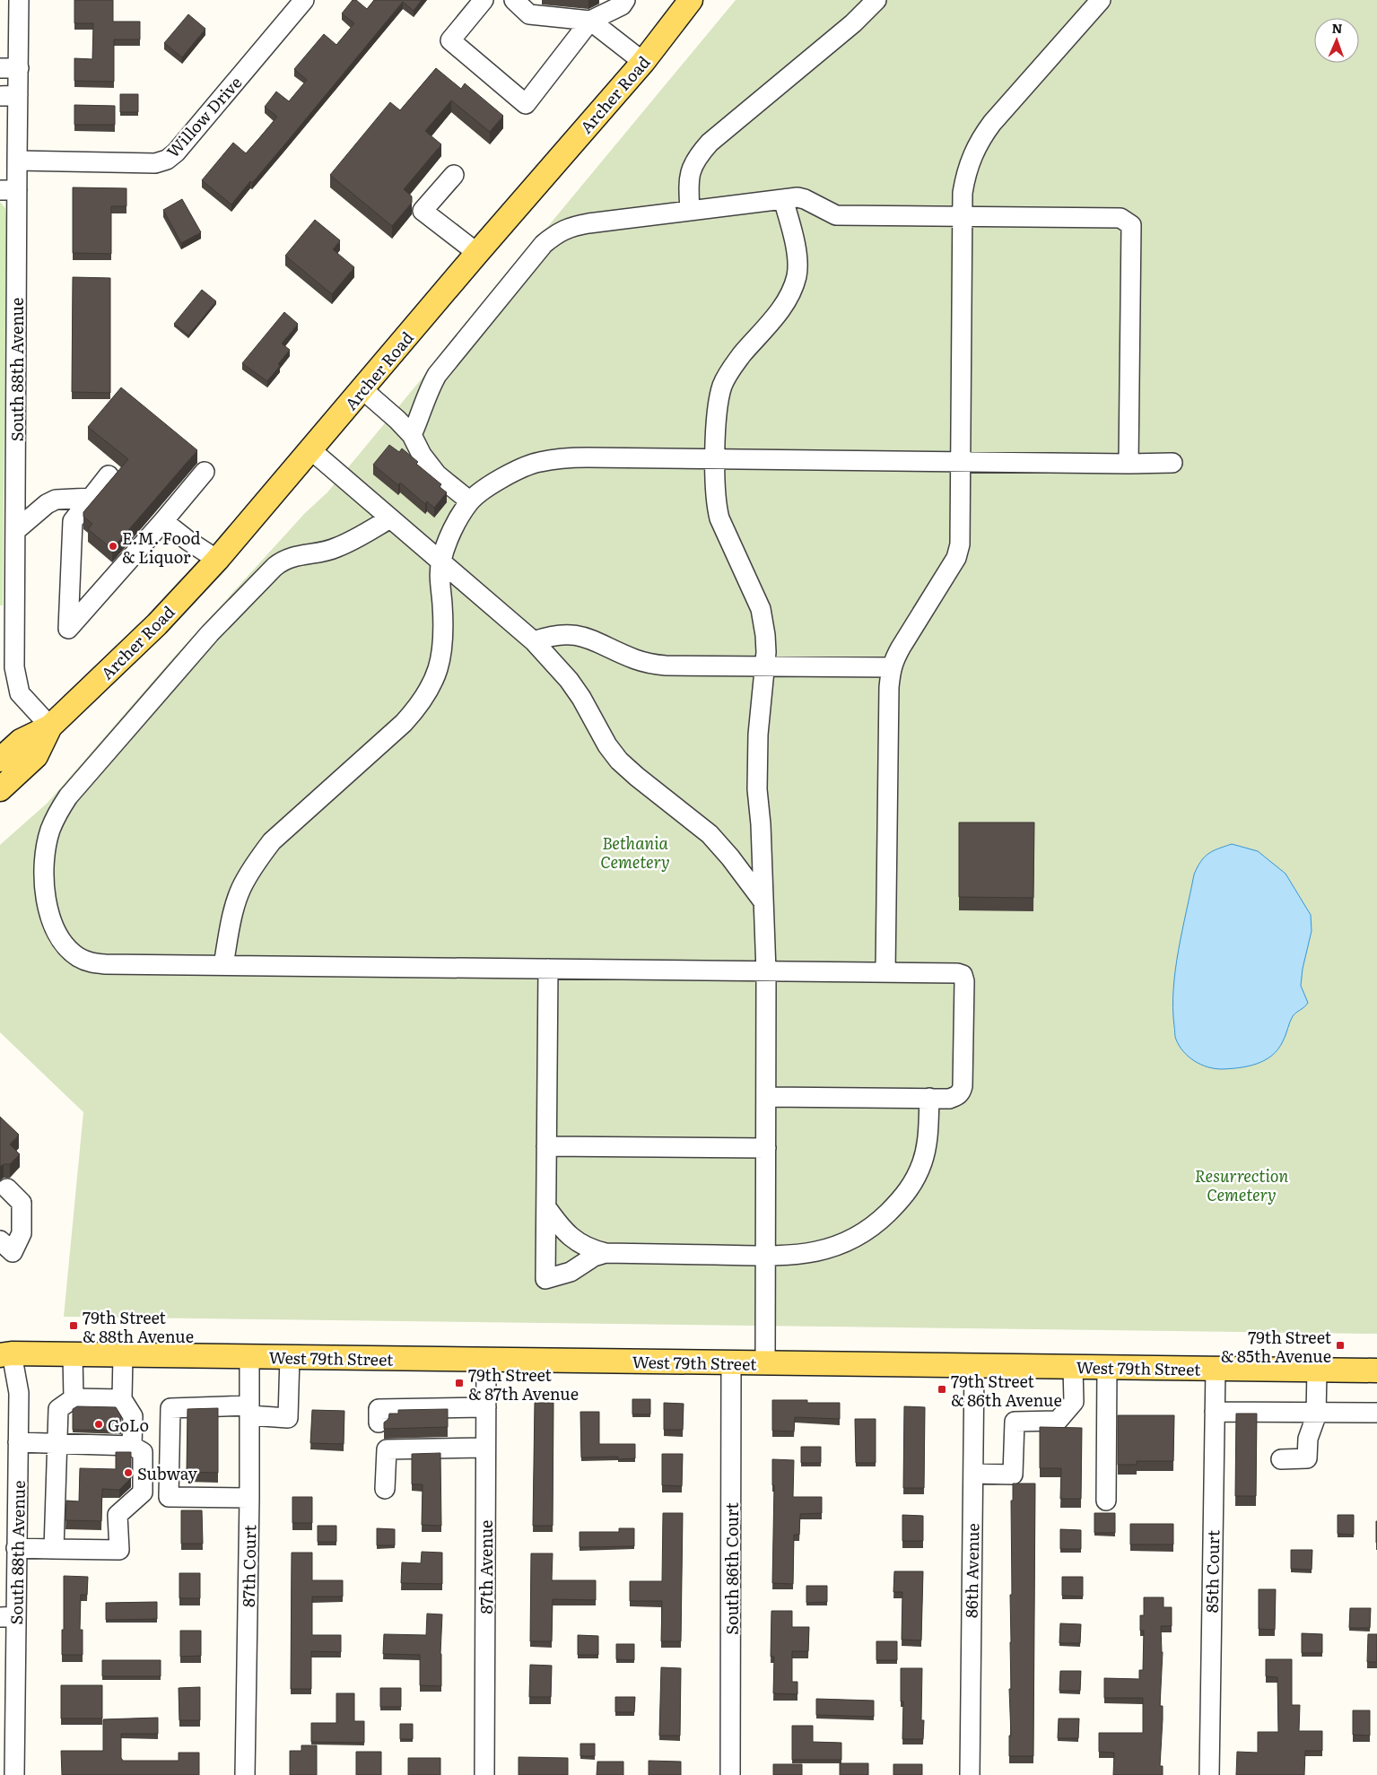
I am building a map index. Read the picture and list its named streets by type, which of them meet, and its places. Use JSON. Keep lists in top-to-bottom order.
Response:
{
  "streets": {
    "main road": ["Archer Road", "West 79th Street"],
    "street": [
      "Willow Drive",
      "South 88th Avenue",
      "87th Court",
      "87th Avenue",
      "South 86th Court",
      "86th Avenue",
      "85th Court"
    ]
  },
  "crossings": [
    ["Archer Road", "South 88th Avenue"],
    ["Willow Drive", "South 88th Avenue"],
    ["South 88th Avenue", "West 79th Street"],
    ["West 79th Street", "87th Court"],
    ["West 79th Street", "87th Avenue"],
    ["West 79th Street", "South 86th Court"],
    ["West 79th Street", "86th Avenue"],
    ["West 79th Street", "85th Court"]
  ],
  "parks": ["Bethania Cemetery", "Resurrection Cemetery"],
  "places": {
    "other": ["E.M. Food & Liquor", "GoLo", "Subway"],
    "transit": [
      "79th Street & 88th Avenue",
      "79th Street & 85th Avenue",
      "79th Street & 87th Avenue",
      "79th Street & 86th Avenue"
    ]
  },
  "north": "top"
}
